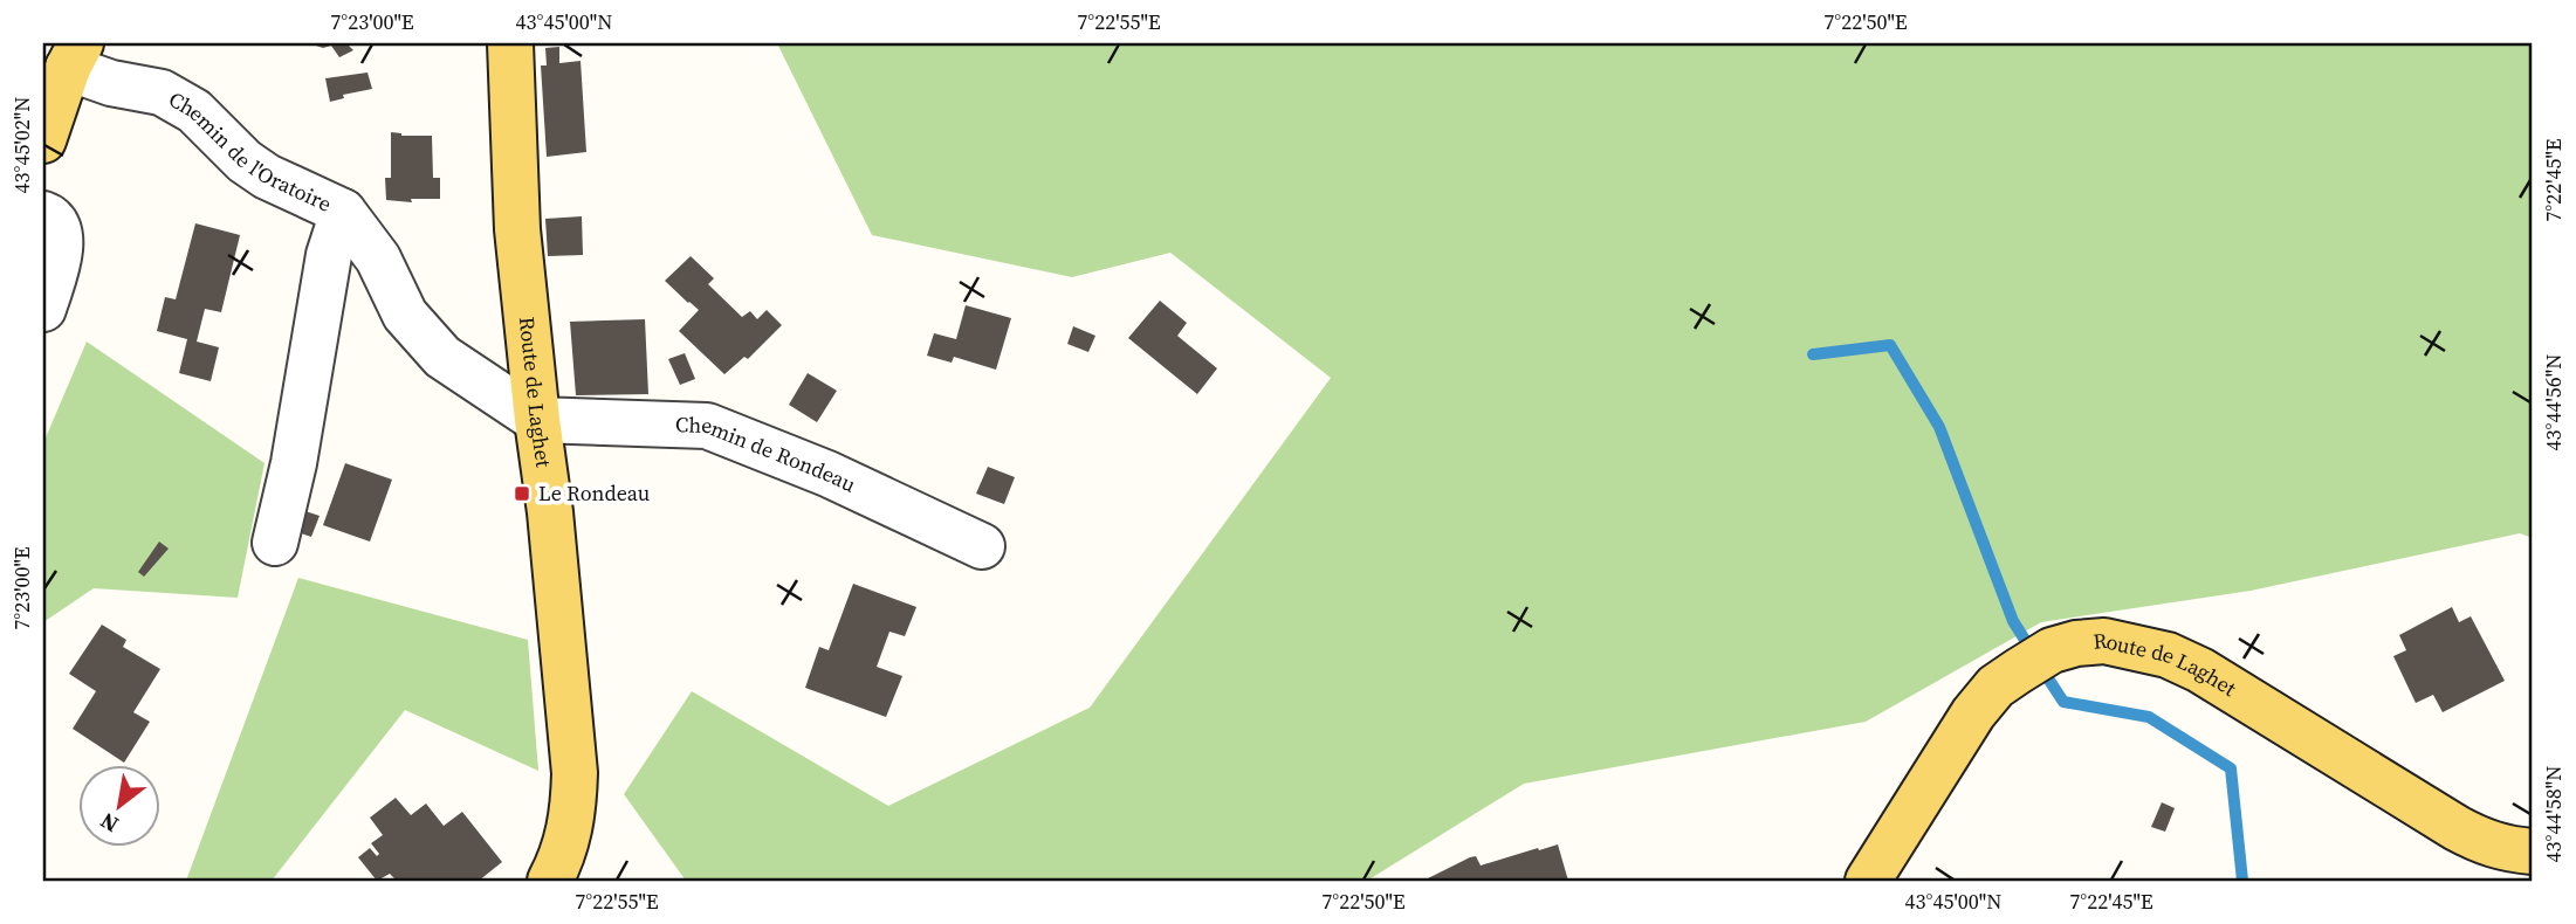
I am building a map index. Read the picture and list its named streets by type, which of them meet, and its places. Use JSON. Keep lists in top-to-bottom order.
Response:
{
  "streets": {
    "main road": ["Route de Laghet"],
    "lane": ["Chemin de l'Oratoire", "Chemin de Rondeau"]
  },
  "crossings": [
    ["Chemin de l'Oratoire", "Route de Laghet"],
    ["Chemin de l'Oratoire", "Chemin de Rondeau"],
    ["Route de Laghet", "Chemin de Rondeau"]
  ],
  "places": {
    "transit": ["Le Rondeau"]
  },
  "north": "bottom left",
  "coordinates": [
    "7°23'00\"E",
    "43°45'00\"N",
    "7°22'55\"E",
    "7°22'50\"E",
    "43°45'02\"N",
    "7°22'45\"E",
    "43°44'56\"N",
    "43°44'58\"N"
  ]
}
